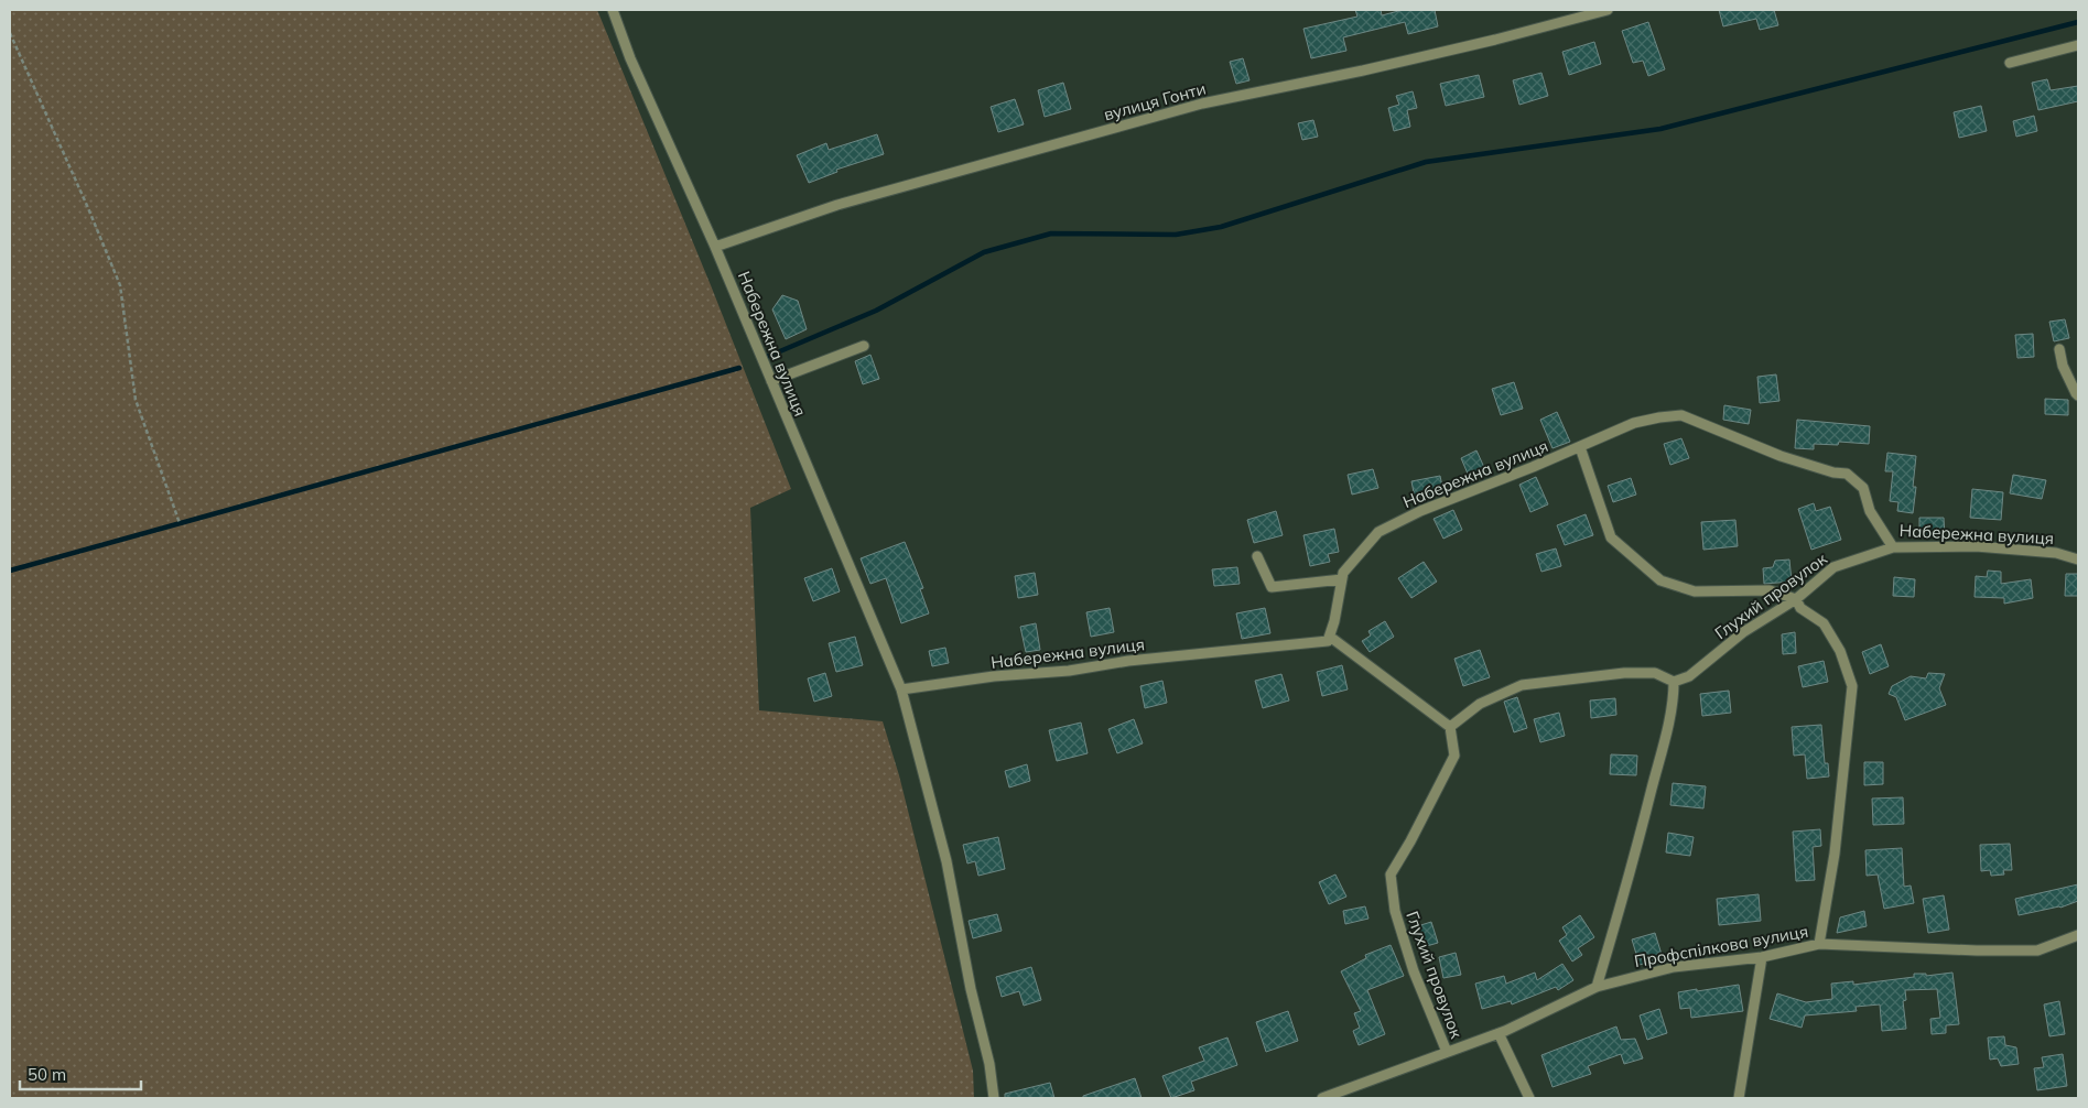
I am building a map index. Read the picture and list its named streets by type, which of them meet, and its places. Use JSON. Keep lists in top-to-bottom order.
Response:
{
  "streets": {
    "street": [
      "вулиця Гонти",
      "Набережна вулиця",
      "Глухий провулок",
      "Профспілкова вулиця"
    ]
  },
  "crossings": [
    ["вулиця Гонти", "Набережна вулиця"],
    ["Набережна вулиця", "Глухий провулок"],
    ["Глухий провулок", "Профспілкова вулиця"]
  ],
  "scale_bar": "50 m"
}
